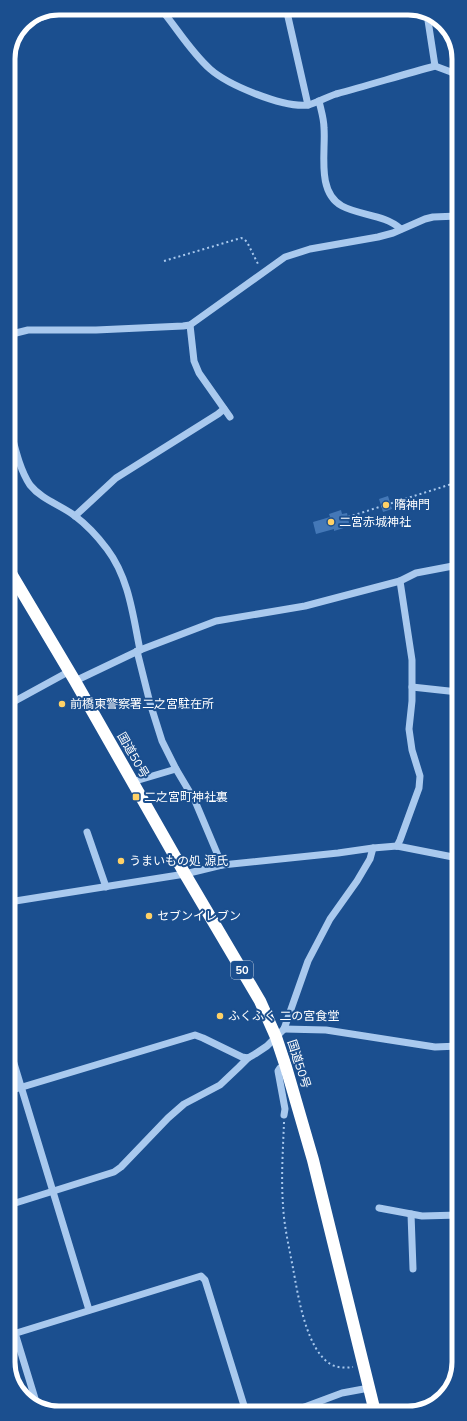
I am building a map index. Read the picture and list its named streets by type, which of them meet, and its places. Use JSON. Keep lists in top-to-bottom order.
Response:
{
  "streets": {
    "highway": ["国道50号", "50"]
  },
  "places": {
    "other": [
      "隋神門",
      "二宮赤城神社",
      "前橋東警察署二之宮駐在所",
      "うまいもの処 源氏",
      "セブンイレブン",
      "ふくふく 二の宮食堂"
    ],
    "transit": ["二之宮町神社裏"]
  }
}
